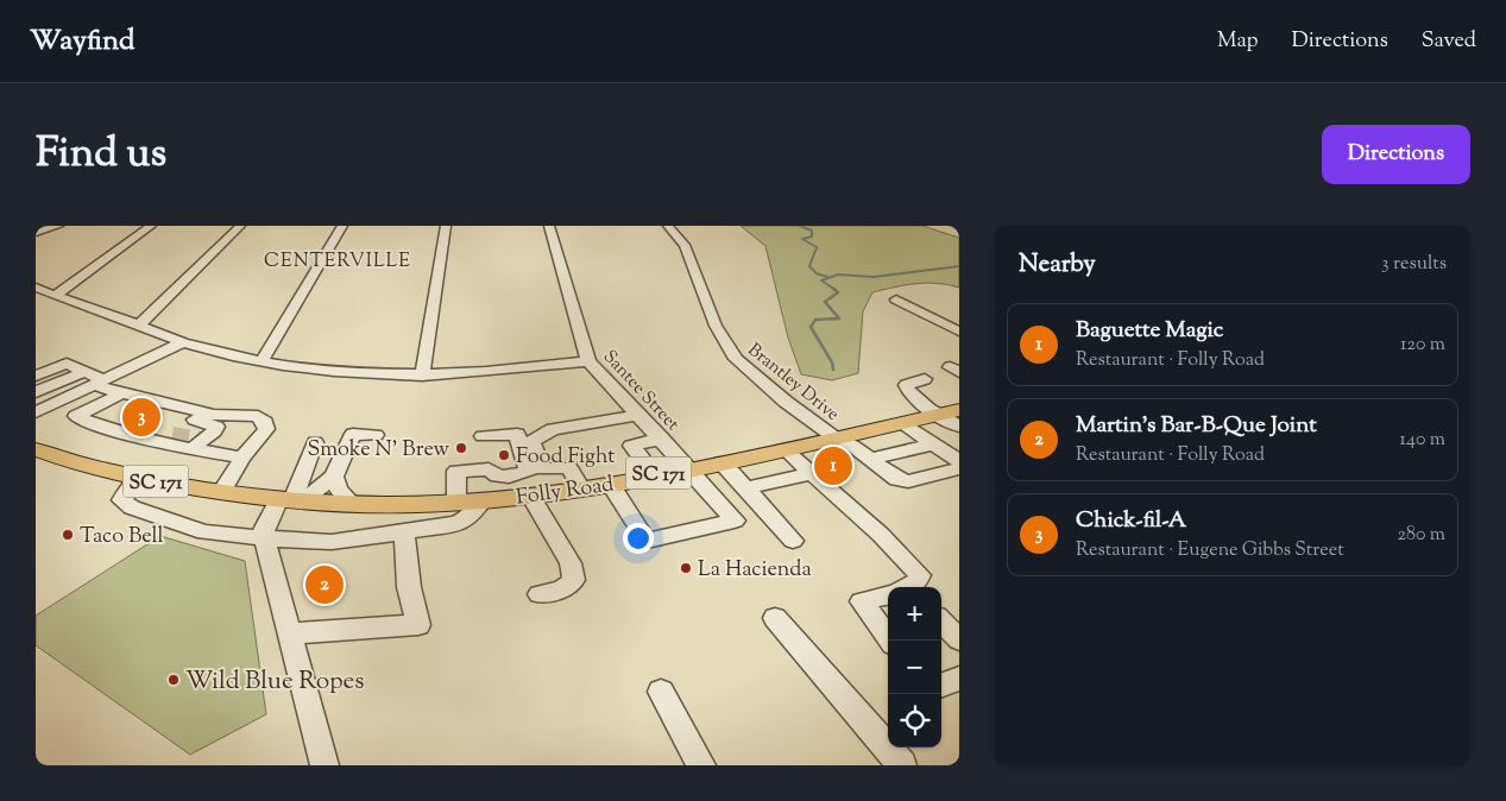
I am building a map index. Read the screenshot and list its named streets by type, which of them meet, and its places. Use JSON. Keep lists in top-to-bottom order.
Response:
{
  "streets": {
    "main road": ["SC 171", "Folly Road"],
    "street": ["Brantley Drive", "Santee Street"]
  },
  "crossings": [
    ["Brantley Drive", "Folly Road"],
    ["Santee Street", "Folly Road"]
  ],
  "districts": ["CENTERVILLE"],
  "places": [
    "Smoke N' Brew",
    "Food Fight",
    "Taco Bell",
    "La Hacienda",
    "Wild Blue Ropes"
  ],
  "page": {
    "header": "Wayfind",
    "nav": ["Map", "Directions", "Saved"],
    "title": "Find us",
    "buttons": "Directions",
    "heading": ["Nearby", "3 results"],
    "list": [
      {
        "mark": "1",
        "name": "Baguette Magic",
        "note": "Restaurant · Folly Road",
        "value": "120 m"
      },
      {
        "mark": "2",
        "name": "Martin's Bar-B-Que Joint",
        "note": "Restaurant · Folly Road",
        "value": "140 m"
      },
      {
        "mark": "3",
        "name": "Chick-fil-A",
        "note": "Restaurant · Eugene Gibbs Street",
        "value": "280 m"
      }
    ],
    "pins": ["3", "1", "2"],
    "map_buttons": ["+", "−"]
  }
}
